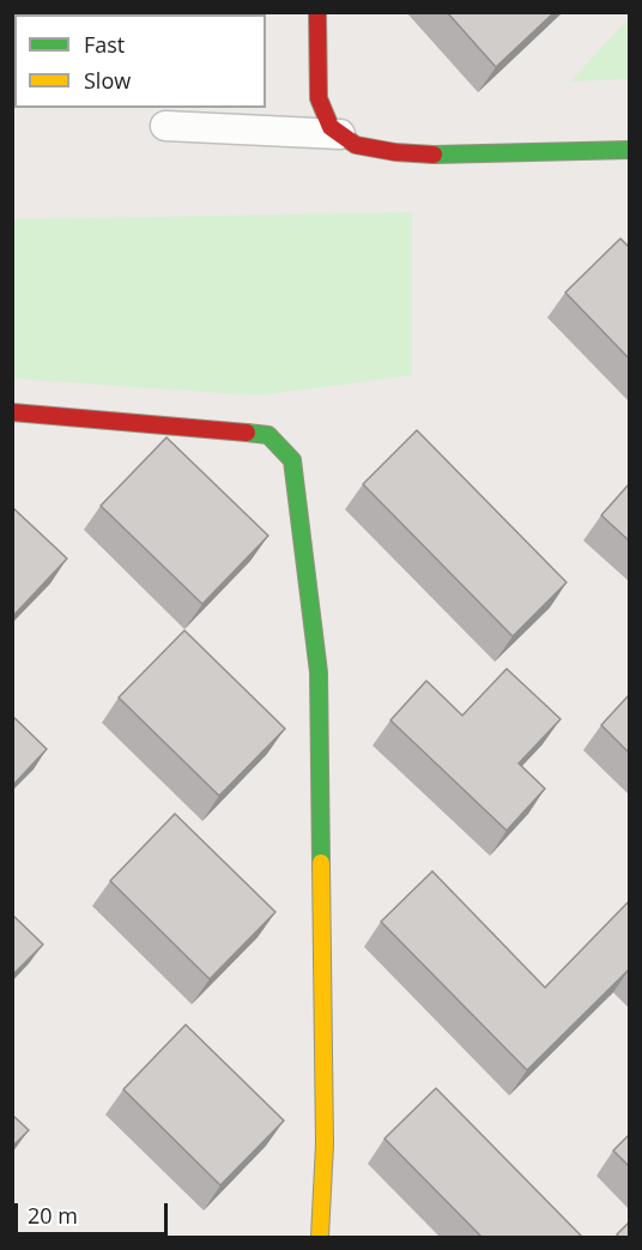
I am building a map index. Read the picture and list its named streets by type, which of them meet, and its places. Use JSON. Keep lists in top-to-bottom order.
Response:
{
  "legend": ["Fast", "Slow"],
  "scale_bar": "20 m"
}
